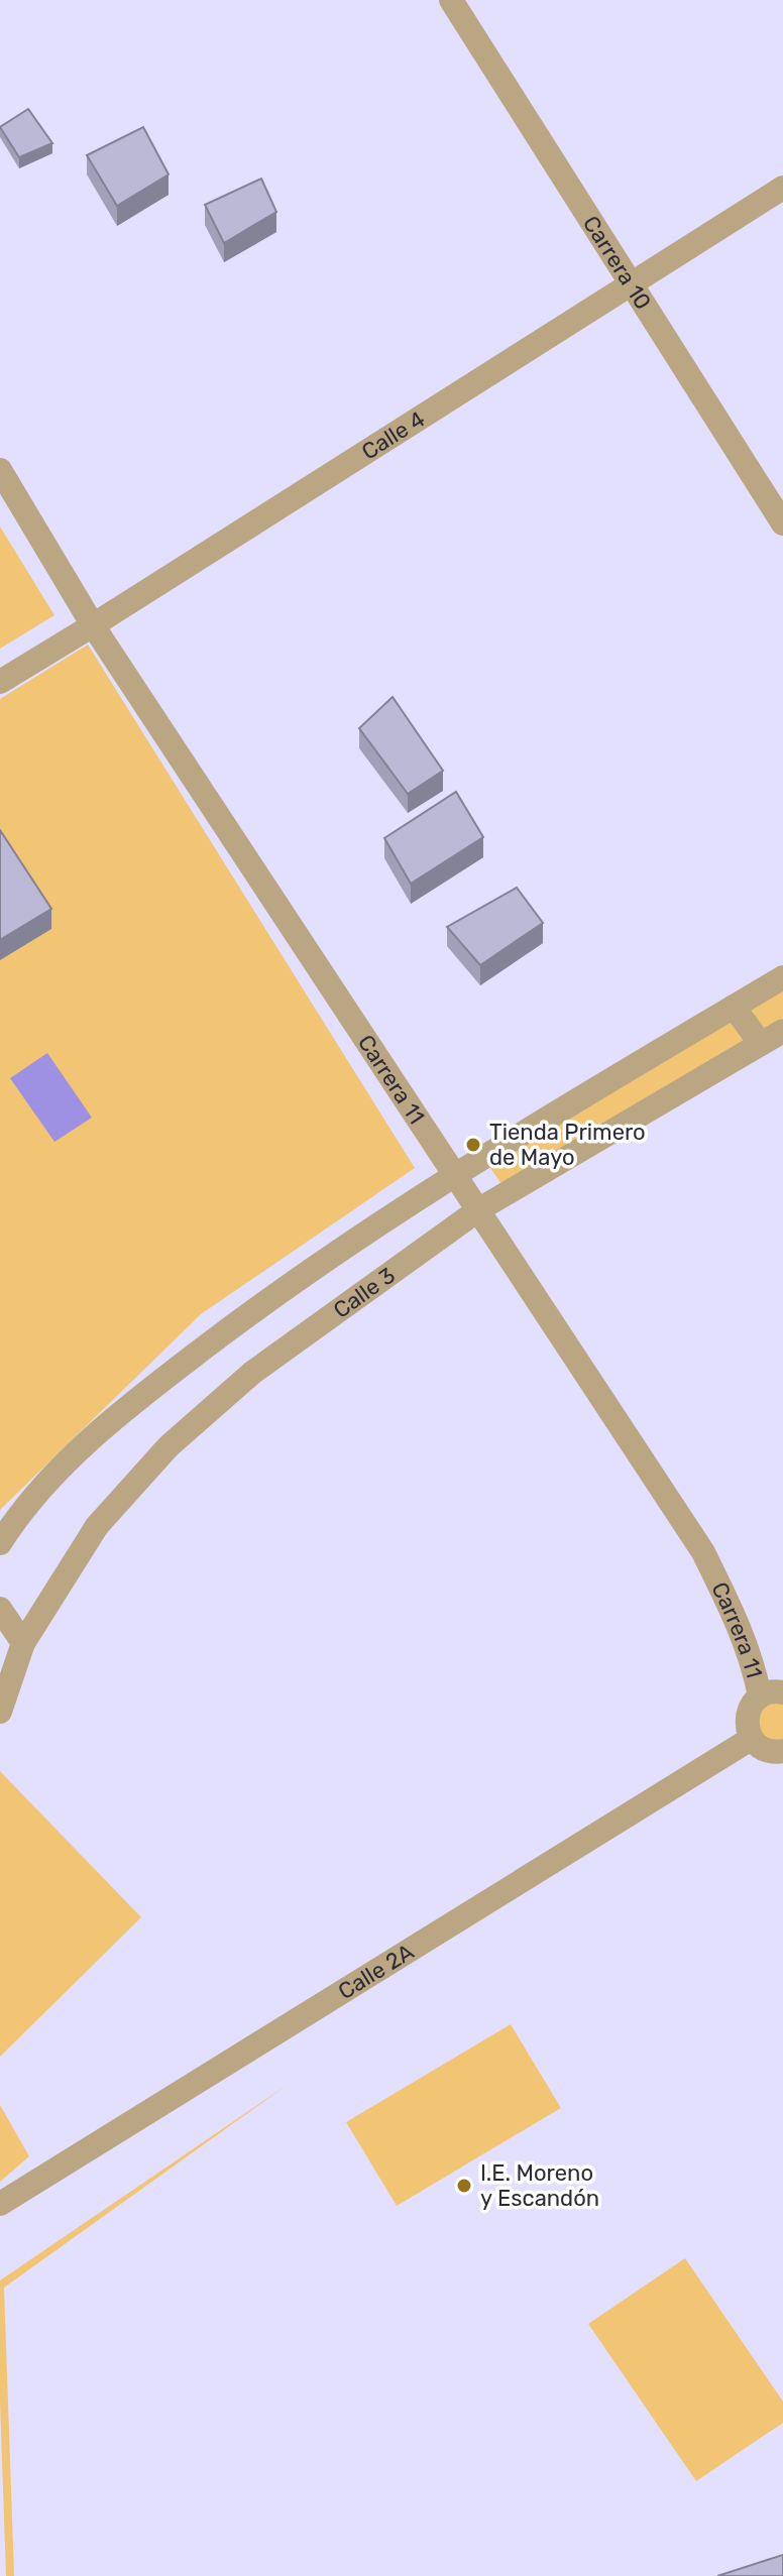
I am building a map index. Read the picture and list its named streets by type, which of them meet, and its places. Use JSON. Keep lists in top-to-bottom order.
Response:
{
  "streets": {
    "street": [
      "Carrera 10",
      "Calle 4",
      "Carrera 11",
      "Calle 3",
      "Calle 2A"
    ]
  },
  "crossings": [
    ["Carrera 10", "Calle 4"],
    ["Calle 4", "Carrera 11"],
    ["Carrera 11", "Calle 3"]
  ],
  "places": ["Tienda Primero de Mayo", "I.E. Moreno y Escandón"]
}
